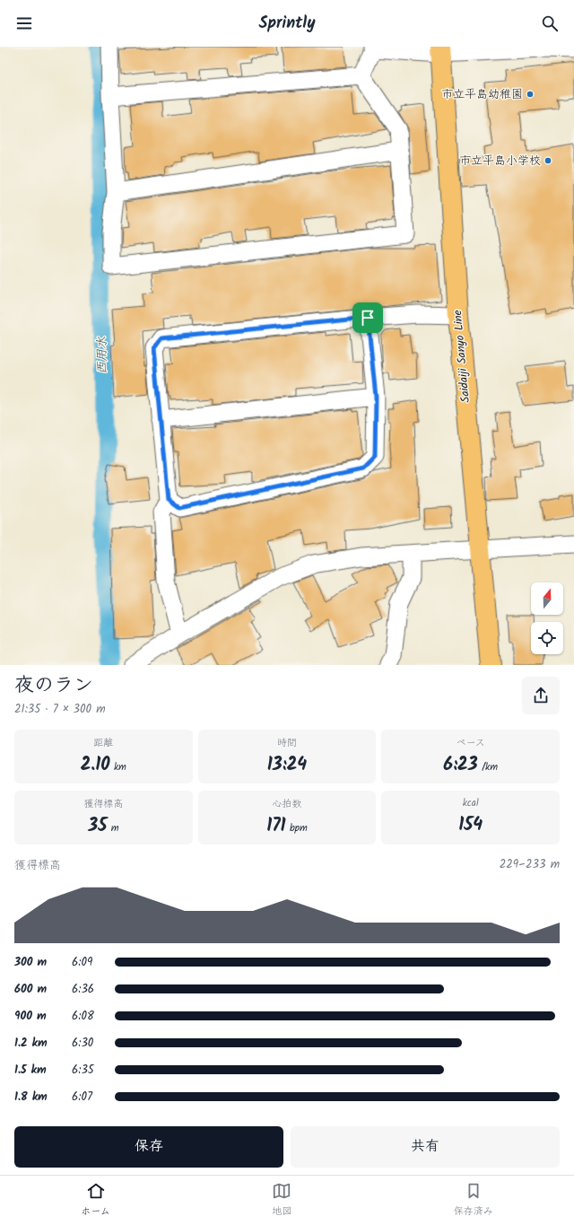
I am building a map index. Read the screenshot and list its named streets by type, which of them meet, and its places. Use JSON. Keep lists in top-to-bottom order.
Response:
{
  "streets": {
    "main road": ["Saidaiji Sanyo Line"]
  },
  "water": ["西用水"],
  "places": ["市立平島幼稚園", "市立平島小学校"],
  "north": "top",
  "page": {
    "header": "Sprintly",
    "heading": ["夜のラン", "21:35 · 7 × 300 m"],
    "stats": [
      ["距離", "2.10 km"],
      ["時間", "13:24"],
      ["ペース", "6:23 /km"],
      ["獲得標高", "35 m"],
      ["心拍数", "171 bpm"],
      ["kcal", "154"]
    ],
    "chart": ["獲得標高", "229–233 m"],
    "list": [
      {
        "name": "300 m",
        "note": "6:09"
      },
      {
        "name": "600 m",
        "note": "6:36"
      },
      {
        "name": "900 m",
        "note": "6:08"
      },
      {
        "name": "1.2 km",
        "note": "6:30"
      },
      {
        "name": "1.5 km",
        "note": "6:35"
      },
      {
        "name": "1.8 km",
        "note": "6:07"
      }
    ],
    "buttons": ["保存", "共有"],
    "tabs": ["ホーム", "地図", "保存済み"]
  }
}
